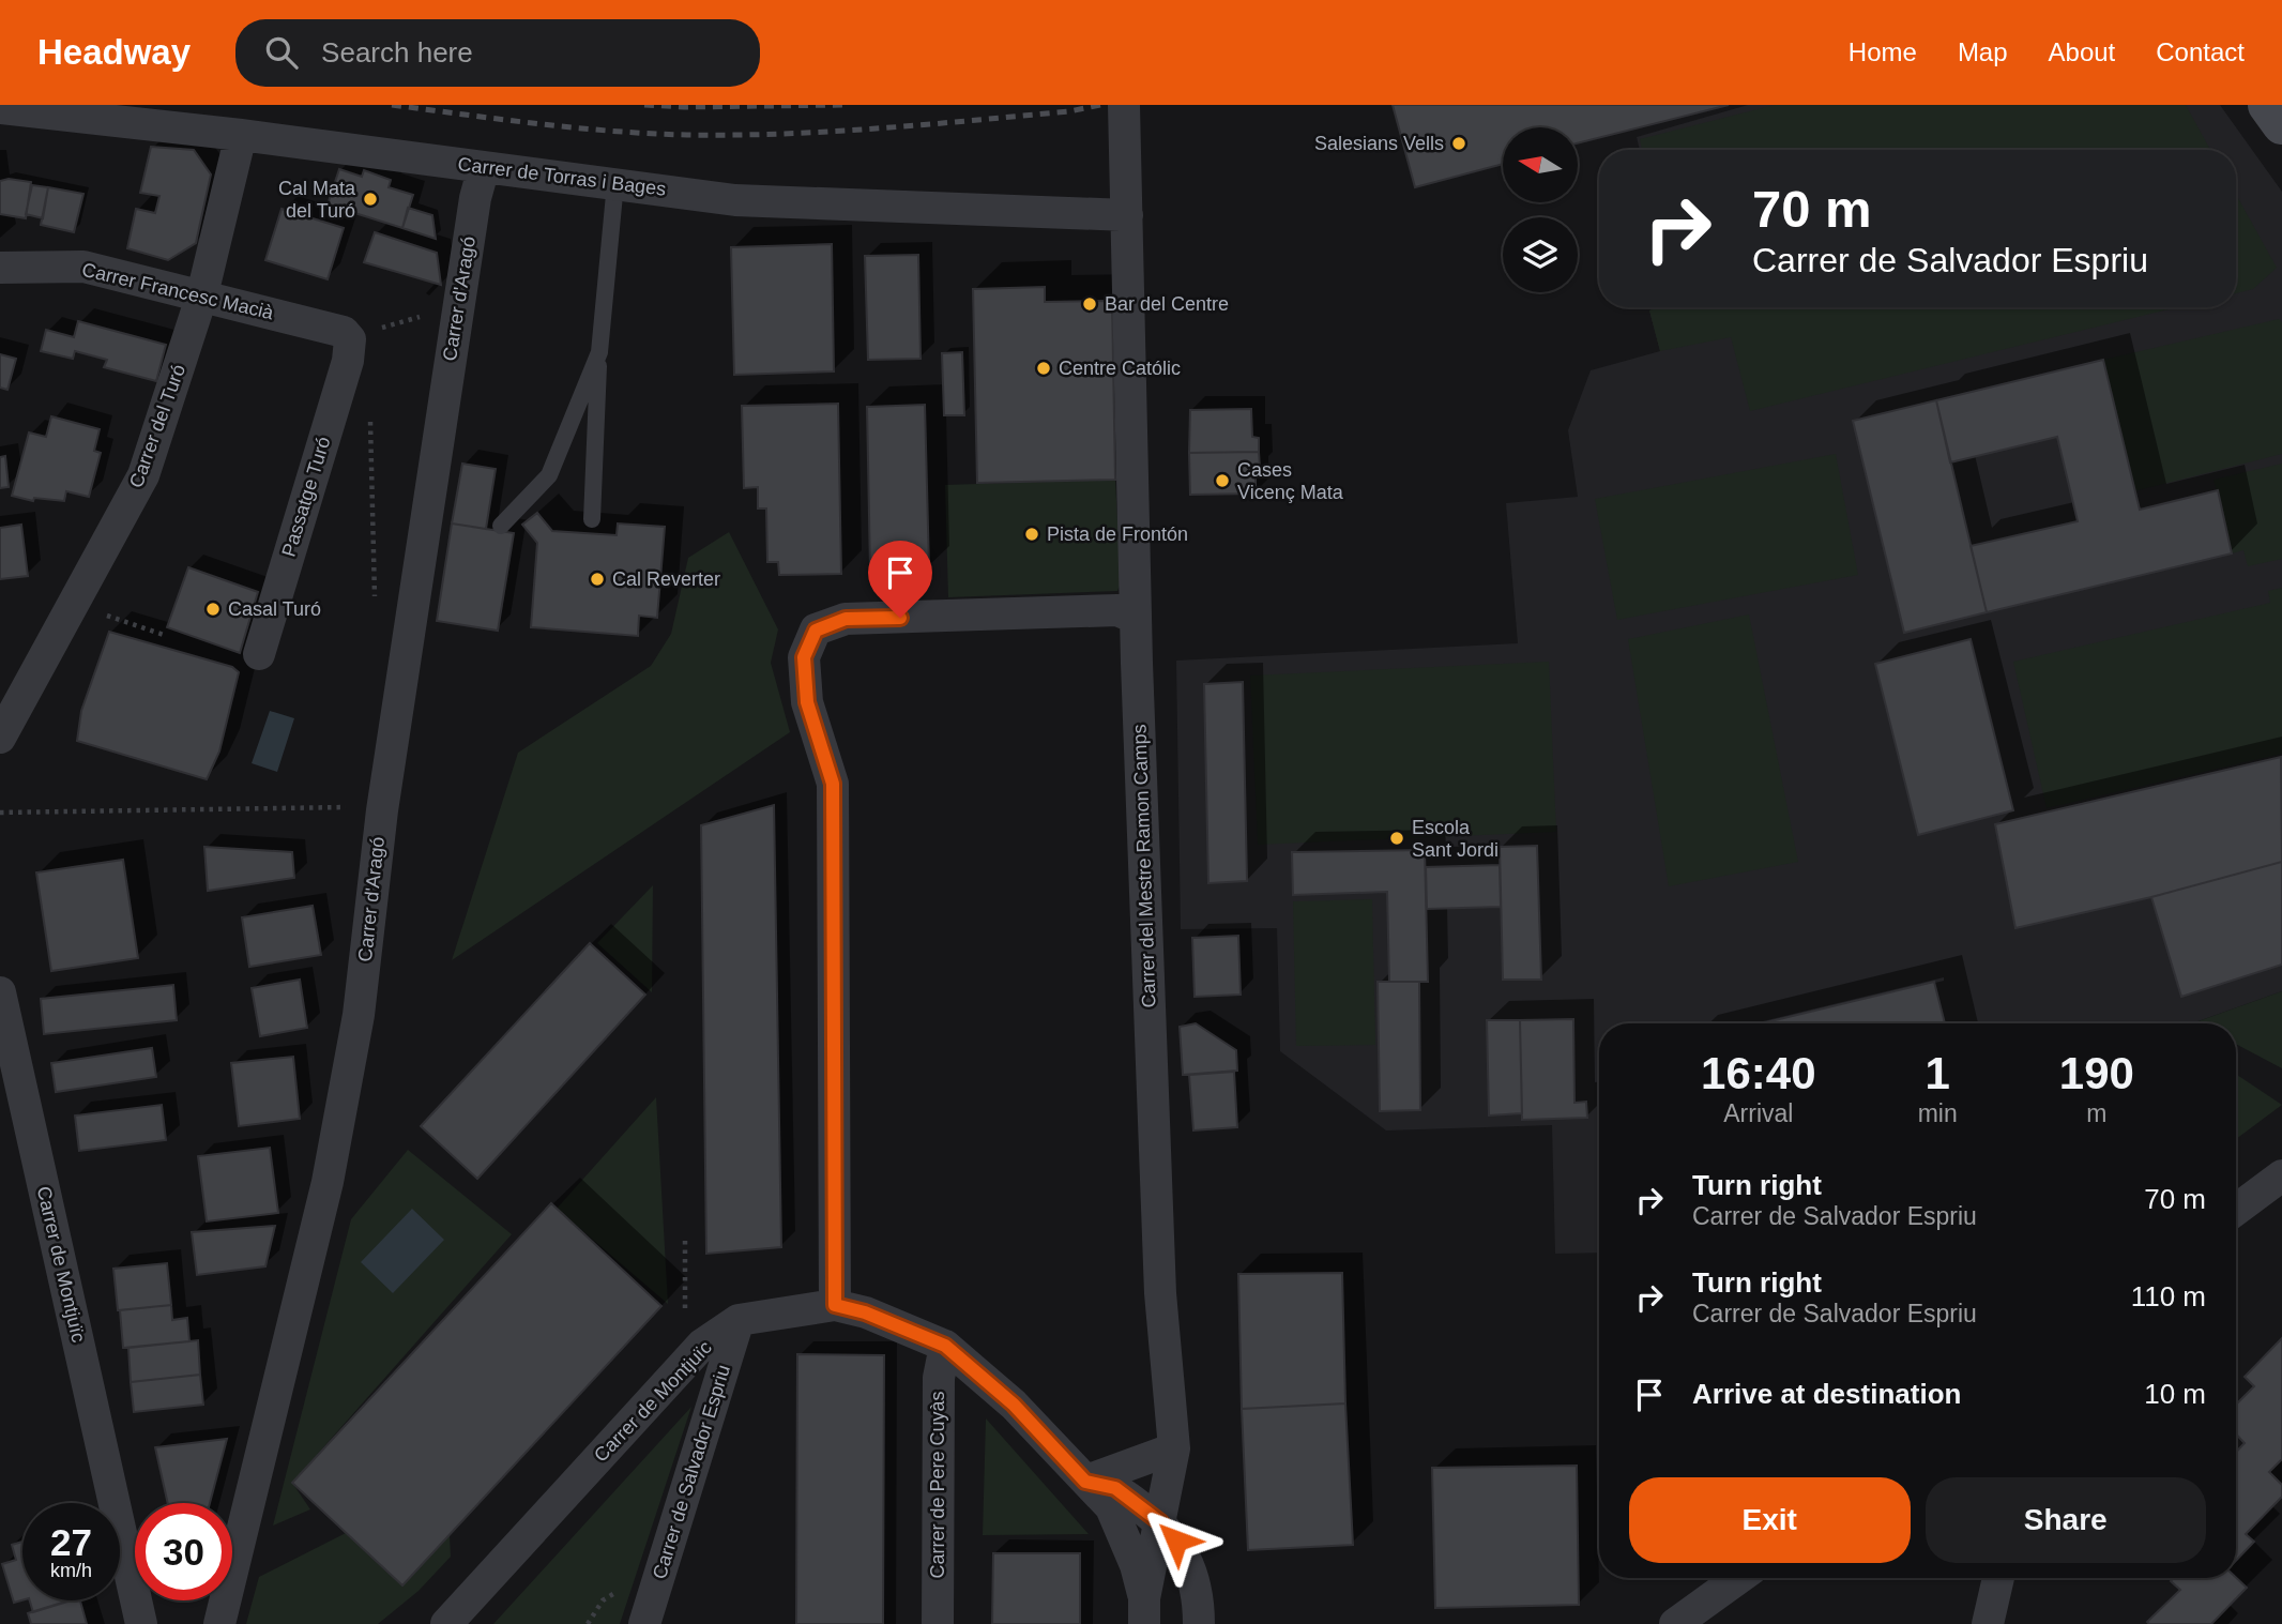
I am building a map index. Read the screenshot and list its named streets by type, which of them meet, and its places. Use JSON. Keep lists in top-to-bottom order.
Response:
{
  "streets": {
    "street": [
      "Carrer de Torras i Bages",
      "Carrer Francesc Macià",
      "Carrer d'Aragó",
      "Carrer del Turó",
      "Passatge Turó",
      "Carrer del Mestre Ramon Camps",
      "Carrer de Montjuïc",
      "Carrer de Salvador Espriu",
      "Carrer de Pere Cuyàs"
    ]
  },
  "crossings": [
    ["Carrer de Torras i Bages", "Carrer d'Aragó"],
    ["Carrer de Torras i Bages", "Carrer del Turó"],
    ["Carrer de Torras i Bages", "Carrer del Mestre Ramon Camps"],
    ["Carrer Francesc Macià", "Carrer del Turó"],
    ["Carrer Francesc Macià", "Passatge Turó"],
    ["Carrer del Mestre Ramon Camps", "Carrer de Montjuïc"],
    ["Carrer de Montjuïc", "Carrer de Salvador Espriu"],
    ["Carrer de Montjuïc", "Carrer de Pere Cuyàs"]
  ],
  "places": [
    "Salesians Vells",
    "Cal Mata del Turó",
    "Bar del Centre",
    "Centre Católic",
    "Cases Vicenç Mata",
    "Pista de Frontón",
    "Cal Reverter",
    "Casal Turó",
    "Escola Sant Jordi"
  ],
  "north": "left",
  "page": {
    "header": "Headway",
    "search": "Search here",
    "nav": [
      "Home",
      "Map",
      "About",
      "Contact"
    ],
    "turn": ["70 m", "Carrer de Salvador Espriu"],
    "eta": [
      "16:40",
      "Arrival",
      "1",
      "min",
      "190",
      "m"
    ],
    "list": [
      {
        "name": "Turn right",
        "note": "Carrer de Salvador Espriu",
        "value": "70 m"
      },
      {
        "name": "Turn right",
        "note": "Carrer de Salvador Espriu",
        "value": "110 m"
      },
      {
        "name": "Arrive at destination",
        "value": "10 m"
      }
    ],
    "buttons": ["Exit", "Share"],
    "speed": "27 km/h",
    "limit": "30"
  }
}
